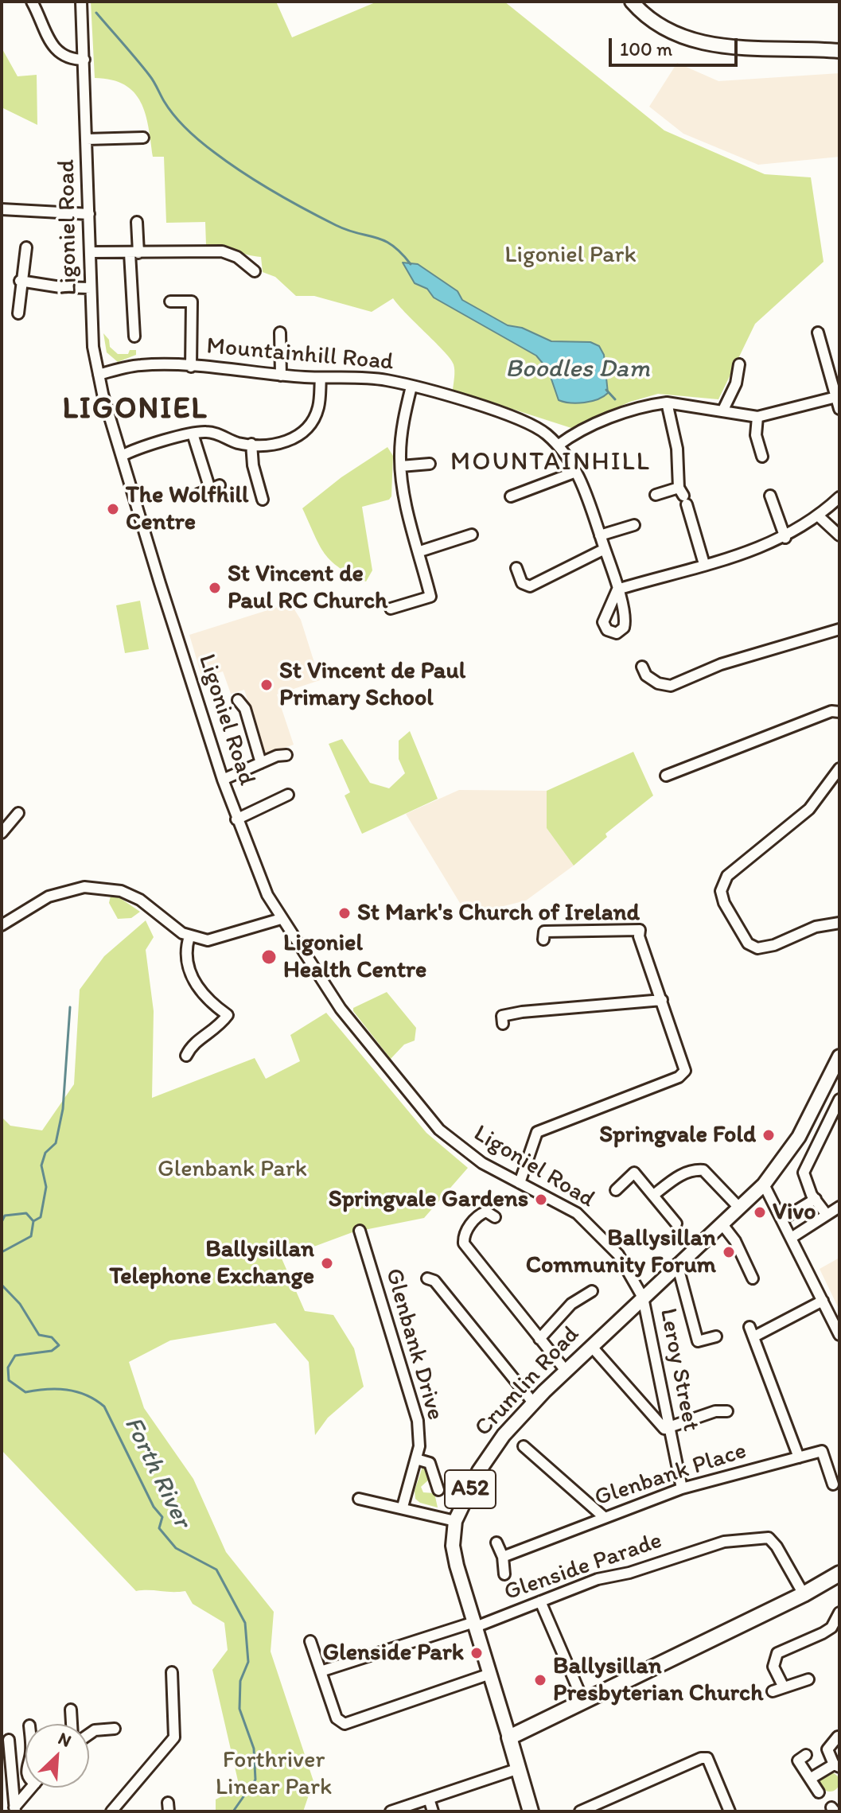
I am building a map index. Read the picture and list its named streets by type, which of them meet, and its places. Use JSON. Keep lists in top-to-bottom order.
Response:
{
  "streets": {
    "highway": ["Crumlin Road"],
    "main road": ["A52"],
    "street": [
      "Ligoniel Road",
      "Mountainhill Road",
      "Glenbank Drive",
      "Leroy Street",
      "Glenbank Place",
      "Glenside Parade"
    ]
  },
  "crossings": [
    ["Ligoniel Road", "Mountainhill Road"],
    ["Ligoniel Road", "Leroy Street"],
    ["Ligoniel Road", "Crumlin Road"],
    ["Leroy Street", "Crumlin Road"],
    ["Leroy Street", "Glenbank Place"],
    ["Crumlin Road", "Glenside Parade"]
  ],
  "districts": ["LIGONIEL", "MOUNTAINHILL"],
  "water": ["Boodles Dam", "Forth River"],
  "parks": ["Ligoniel Park", "Glenbank Park", "Forthriver Linear Park"],
  "places": [
    "The Wolfhill Centre",
    "St Vincent de Paul RC Church",
    "St Vincent de Paul Primary School",
    "St Mark's Church of Ireland",
    "Ligoniel Health Centre",
    "Springvale Fold",
    "Springvale Gardens",
    "Vivo",
    "Ballysillan Community Forum",
    "Ballysillan Telephone Exchange",
    "Glenside Park",
    "Ballysillan Presbyterian Church"
  ],
  "scale_bar": "100 m",
  "north": "top right"
}
